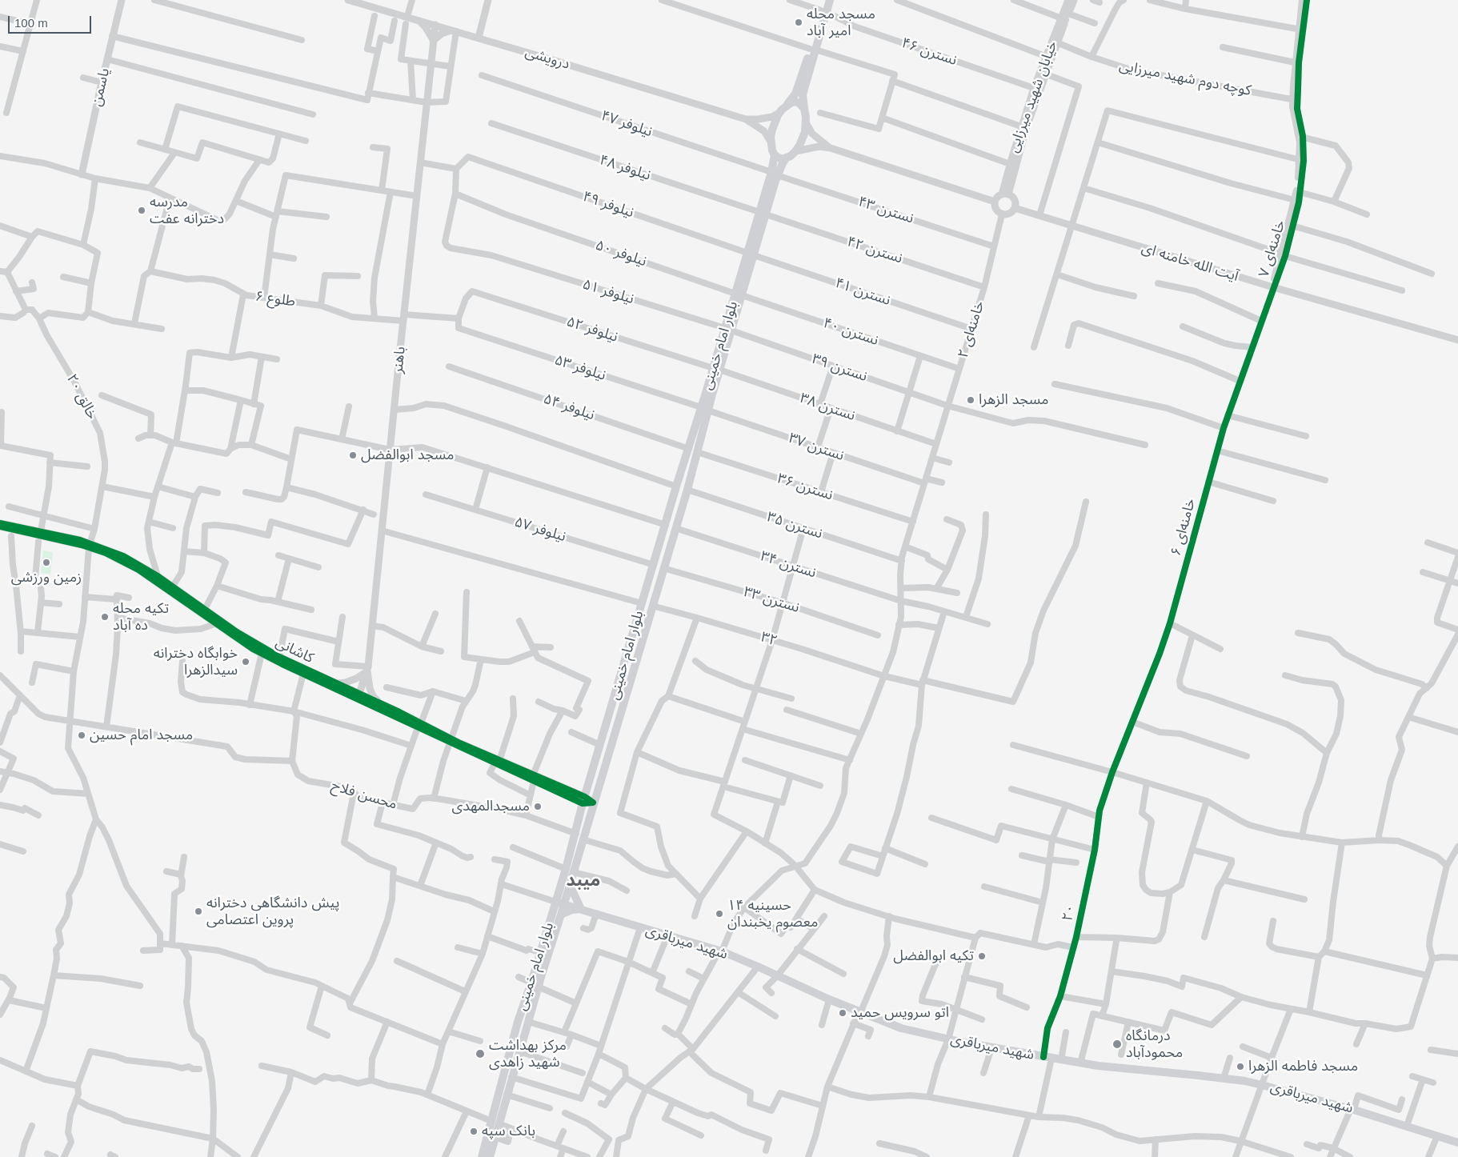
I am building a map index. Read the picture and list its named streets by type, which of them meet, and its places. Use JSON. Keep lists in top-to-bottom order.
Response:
{
  "streets": {
    "main road": ["بلوار امام خمینی", "شهید میرباقری"],
    "street": [
      "نسترن ۴۶",
      "درویشی",
      "کوچه دوم شهید میرزایی",
      "یاسمن",
      "خیابان شهید میرزایی",
      "نیلوفر ۴۷",
      "نیلوفر ۴۸",
      "نیلوفر ۴۹",
      "نسترن ۴۳",
      "خامنه‌ای ۷",
      "نسترن ۴۲",
      "نیلوفر ۵۰",
      "آیت الله خامنه ای",
      "نیلوفر ۵۱",
      "نسترن ۴۱",
      "طلوع ۶",
      "نیلوفر ۵۲",
      "خامنه‌ای ۲",
      "نسترن ۴۰",
      "باهنر",
      "نیلوفر ۵۳",
      "نسترن ۳۹",
      "خالق ۲۰",
      "نیلوفر ۵۴",
      "نسترن ۳۸",
      "نسترن ۳۷",
      "نسترن ۳۶",
      "نسترن ۳۵",
      "خامنه‌ای ۶",
      "نیلوفر ۵۷",
      "نسترن ۳۴",
      "نسترن ۳۳",
      "۳۲",
      "کاشانی",
      "محسن فلاح",
      "۲۰"
    ]
  },
  "crossings": [
    ["نسترن ۴۶", "خیابان شهید میرزایی"],
    ["درویشی", "باهنر"],
    ["کوچه دوم شهید میرزایی", "خیابان شهید میرزایی"],
    ["کوچه دوم شهید میرزایی", "خامنه‌ای ۷"],
    ["خیابان شهید میرزایی", "آیت الله خامنه ای"],
    ["خیابان شهید میرزایی", "خامنه‌ای ۲"],
    ["نیلوفر ۴۷", "نسترن ۴۳"],
    ["نیلوفر ۴۷", "بلوار امام خمینی"],
    ["نیلوفر ۴۸", "نسترن ۴۲"],
    ["نیلوفر ۴۸", "بلوار امام خمینی"],
    ["نیلوفر ۴۹", "نسترن ۴۱"],
    ["نیلوفر ۴۹", "بلوار امام خمینی"],
    ["نسترن ۴۳", "خامنه‌ای ۲"],
    ["نسترن ۴۳", "بلوار امام خمینی"],
    ["خامنه‌ای ۷", "آیت الله خامنه ای"],
    ["خامنه‌ای ۷", "خامنه‌ای ۶"],
    ["نسترن ۴۲", "خامنه‌ای ۲"],
    ["نسترن ۴۲", "بلوار امام خمینی"],
    ["نیلوفر ۵۰", "نیلوفر ۵۱"],
    ["نیلوفر ۵۰", "نسترن ۴۰"],
    ["نیلوفر ۵۰", "بلوار امام خمینی"],
    ["آیت الله خامنه ای", "خامنه‌ای ۲"],
    ["آیت الله خامنه ای", "خامنه‌ای ۶"],
    ["نیلوفر ۵۱", "بلوار امام خمینی"],
    ["نیلوفر ۵۱", "نسترن ۳۹"],
    ["نسترن ۴۱", "خامنه‌ای ۲"],
    ["نسترن ۴۱", "بلوار امام خمینی"],
    ["طلوع ۶", "نیلوفر ۵۲"],
    ["طلوع ۶", "باهنر"],
    ["طلوع ۶", "نیلوفر ۵۳"],
    ["نیلوفر ۵۲", "بلوار امام خمینی"],
    ["نیلوفر ۵۲", "نیلوفر ۵۳"],
    ["نیلوفر ۵۲", "نسترن ۳۸"],
    ["خامنه‌ای ۲", "نسترن ۴۰"],
    ["خامنه‌ای ۲", "نسترن ۳۹"],
    ["خامنه‌ای ۲", "نسترن ۳۸"],
    ["خامنه‌ای ۲", "نسترن ۳۷"],
    ["خامنه‌ای ۲", "نسترن ۳۶"],
    ["خامنه‌ای ۲", "نسترن ۳۵"],
    ["خامنه‌ای ۲", "نسترن ۳۴"],
    ["خامنه‌ای ۲", "۳۲"],
    ["خامنه‌ای ۲", "شهید میرباقری"],
    ["نسترن ۴۰", "بلوار امام خمینی"],
    ["بلوار امام خمینی", "نیلوفر ۵۳"],
    ["بلوار امام خمینی", "نسترن ۳۹"],
    ["بلوار امام خمینی", "نیلوفر ۵۴"],
    ["بلوار امام خمینی", "نسترن ۳۸"],
    ["بلوار امام خمینی", "نسترن ۳۷"],
    ["بلوار امام خمینی", "نسترن ۳۶"],
    ["بلوار امام خمینی", "نسترن ۳۵"],
    ["بلوار امام خمینی", "نیلوفر ۵۷"],
    ["بلوار امام خمینی", "نسترن ۳۴"],
    ["بلوار امام خمینی", "نسترن ۳۳"],
    ["بلوار امام خمینی", "۳۲"],
    ["بلوار امام خمینی", "کاشانی"],
    ["بلوار امام خمینی", "شهید میرباقری"],
    ["باهنر", "کاشانی"],
    ["نیلوفر ۵۳", "نسترن ۳۷"],
    ["خالق ۲۰", "کاشانی"],
    ["خامنه‌ای ۶", "۲۰"],
    ["۲۰", "شهید میرباقری"]
  ],
  "districts": ["میبد"],
  "places": [
    "مسجد محله امیر آباد",
    "مدرسه دخترانه عفت",
    "مسجد الزهرا",
    "مسجد ابوالفضل",
    "زمین ورزشی",
    "تکیه محله ده آباد",
    "خوابگاه دخترانه سیدالزهرا",
    "مسجد امام حسین",
    "مسجدالمهدی",
    "پیش دانشگاهی دخترانه پروین اعتصامی",
    "حسینیه ۱۴ معصوم یخبندان",
    "تکیه ابوالفضل",
    "اتو سرویس حمید",
    "درمانگاه محمودآباد",
    "مرکز بهداشت شهید زاهدی",
    "مسجد فاطمه الزهرا",
    "بانک سپه"
  ],
  "scale_bar": "100 m"
}
